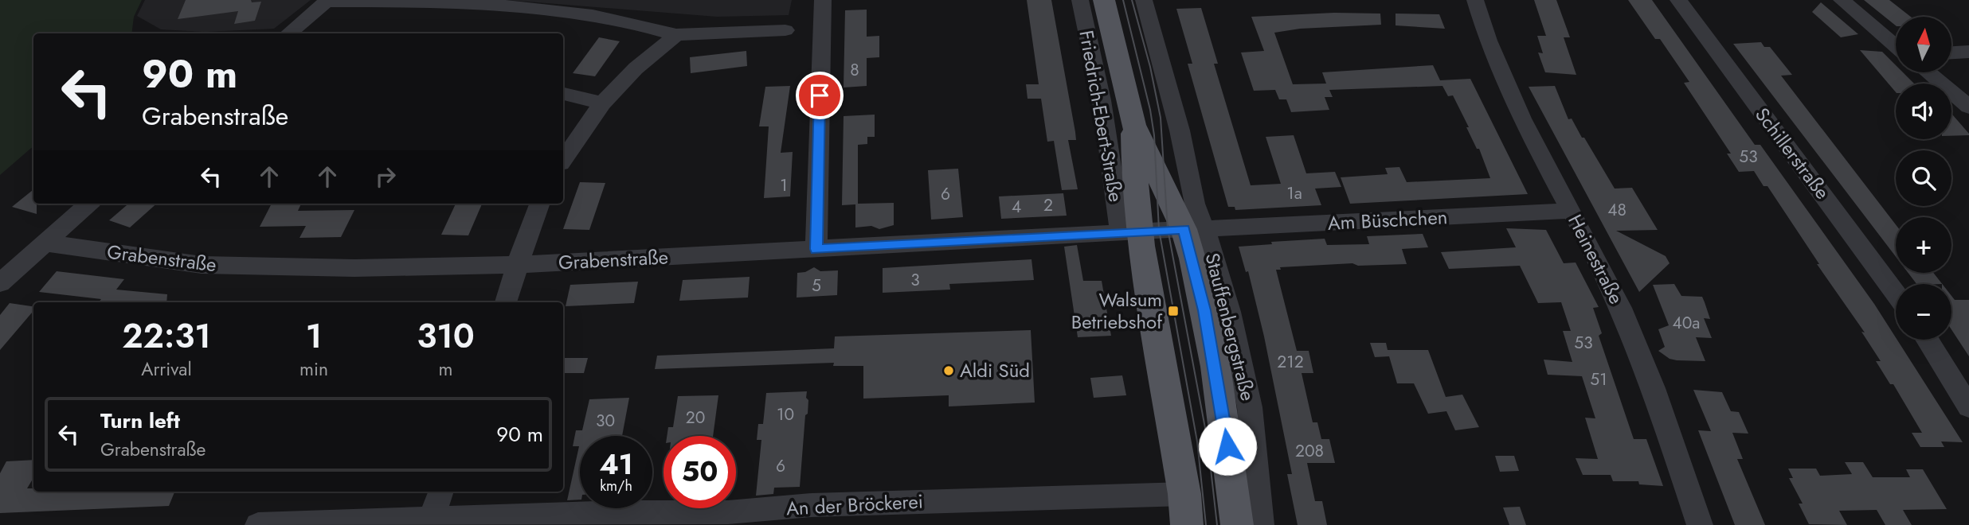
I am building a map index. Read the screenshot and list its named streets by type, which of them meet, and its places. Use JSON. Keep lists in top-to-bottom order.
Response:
{
  "streets": {
    "main road": ["Friedrich-Ebert-Straße"],
    "street": [
      "Schillerstraße",
      "Am Büschchen",
      "Grabenstraße",
      "Heinestraße",
      "Stauffenbergstraße",
      "An der Bröckerei"
    ]
  },
  "crossings": [
    ["Friedrich-Ebert-Straße", "Am Büschchen"],
    ["Friedrich-Ebert-Straße", "Grabenstraße"],
    ["Friedrich-Ebert-Straße", "Stauffenbergstraße"],
    ["Friedrich-Ebert-Straße", "An der Bröckerei"],
    ["Am Büschchen", "Grabenstraße"],
    ["Am Büschchen", "Heinestraße"],
    ["Am Büschchen", "Stauffenbergstraße"],
    ["Grabenstraße", "Stauffenbergstraße"]
  ],
  "places": {
    "transit": ["Walsum Betriebshof"],
    "other": ["Aldi Süd"]
  },
  "house_numbers": [
    "8",
    "53",
    "1",
    "1a",
    "6",
    "2",
    "4",
    "48",
    "3",
    "5",
    "40a",
    "53",
    "212",
    "51",
    "10",
    "20",
    "30",
    "208",
    "6"
  ],
  "north": "top",
  "page": {
    "map_buttons": ["+", "−"],
    "turn": ["90 m", "Grabenstraße"],
    "eta": [
      "22:31",
      "Arrival",
      "1",
      "min",
      "310",
      "m"
    ],
    "list": [
      {
        "name": "Turn left",
        "note": "Grabenstraße",
        "value": "90 m"
      }
    ],
    "speed": "41 km/h",
    "limit": "50"
  }
}
